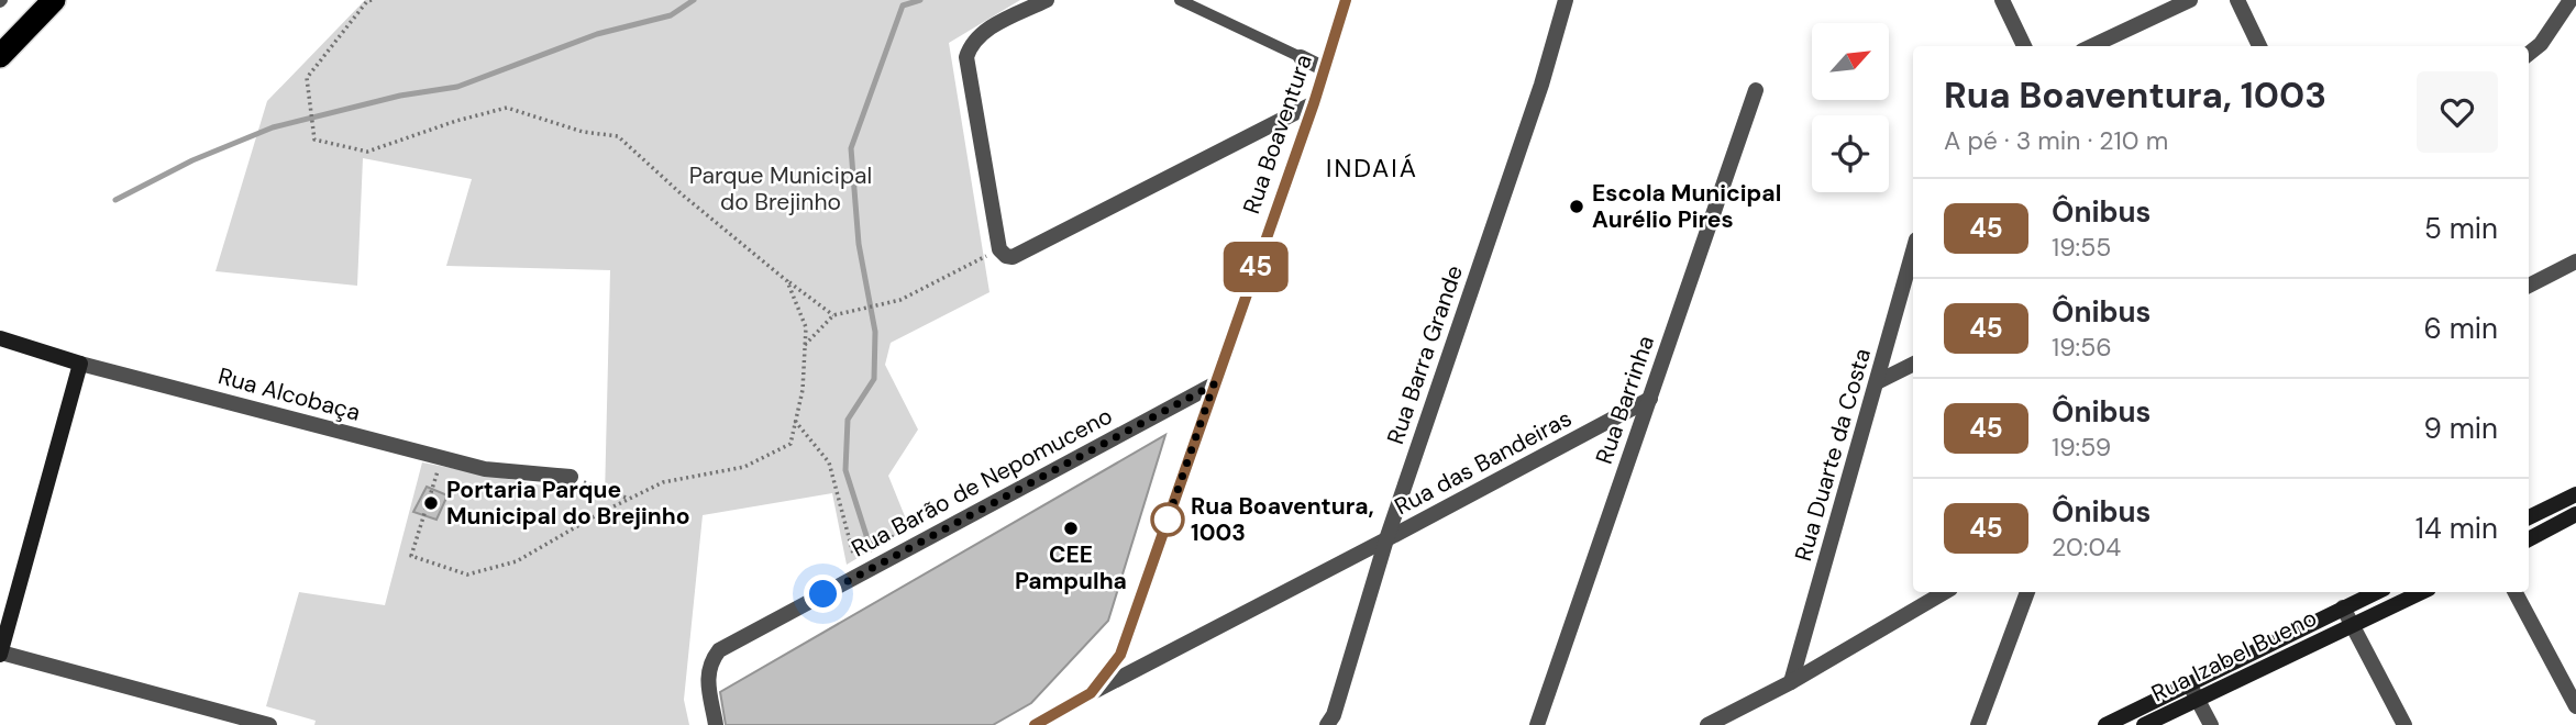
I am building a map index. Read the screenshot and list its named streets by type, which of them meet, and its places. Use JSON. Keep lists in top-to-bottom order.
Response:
{
  "streets": {
    "street": [
      "Rua Boaventura",
      "Rua Barra Grande",
      "Rua Alcobaça",
      "Rua Barrinha",
      "Rua Duarte da Costa",
      "Rua das Bandeiras",
      "Rua Barão de Nepomuceno",
      "Rua Izabel Bueno"
    ]
  },
  "crossings": [
    ["Rua Boaventura", "Rua das Bandeiras"],
    ["Rua Boaventura", "Rua Barão de Nepomuceno"],
    ["Rua Barra Grande", "Rua das Bandeiras"],
    ["Rua Barrinha", "Rua das Bandeiras"]
  ],
  "districts": ["INDAIÁ"],
  "parks": ["Parque Municipal do Brejinho"],
  "places": [
    "Escola Municipal Aurélio Pires",
    "Portaria Parque Municipal do Brejinho",
    "Rua Boaventura, 1003",
    "CEE Pampulha"
  ],
  "lines": ["bus line 45"],
  "north": "top right",
  "page": {
    "on_map": "45",
    "heading": ["Rua Boaventura, 1003", "A pé · 3 min · 210 m"],
    "list": [
      {
        "mark": "45",
        "name": "Ônibus",
        "note": "19:55",
        "value": "5 min"
      },
      {
        "mark": "45",
        "name": "Ônibus",
        "note": "19:56",
        "value": "6 min"
      },
      {
        "mark": "45",
        "name": "Ônibus",
        "note": "19:59",
        "value": "9 min"
      },
      {
        "mark": "45",
        "name": "Ônibus",
        "note": "20:04",
        "value": "14 min"
      }
    ]
  }
}
